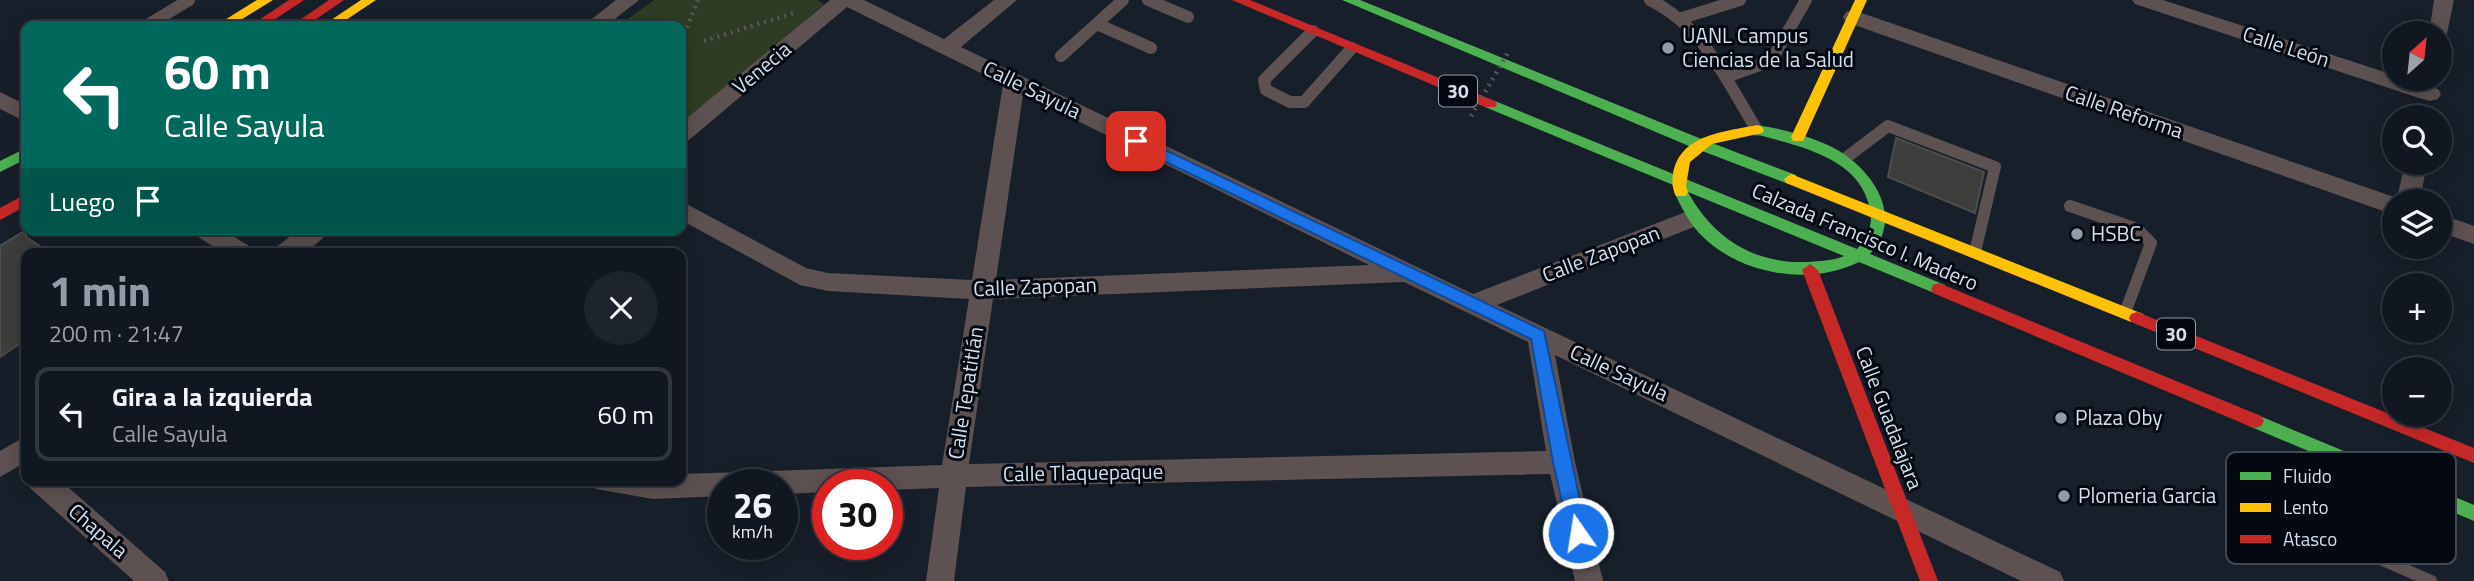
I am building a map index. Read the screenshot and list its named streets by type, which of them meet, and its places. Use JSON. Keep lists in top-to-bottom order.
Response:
{
  "streets": {
    "main road": ["30", "Calzada Francisco I. Madero", "Calle Guadalajara"],
    "street": [
      "Calle León",
      "Venecia",
      "Calle Sayula",
      "Calle Reforma",
      "Calle Zapopan",
      "Calle Tepatitlán",
      "Calle Tlaquepaque",
      "Chapala"
    ]
  },
  "crossings": [
    ["Venecia", "Calle Sayula"],
    ["Calle Sayula", "Calle Zapopan"],
    ["Calle Sayula", "Calle Tepatitlán"],
    ["Calle Sayula", "Calle Guadalajara"],
    ["Calle Zapopan", "Calle Tepatitlán"],
    ["Calle Tepatitlán", "Calle Tlaquepaque"]
  ],
  "places": [
    "UANL Campus Ciencias de la Salud",
    "HSBC",
    "Plaza Oby",
    "Plomeria Garcia"
  ],
  "legend": ["Fluido", "Lento", "Atasco"],
  "north": "top right",
  "page": {
    "map_buttons": ["+", "−"],
    "turn": ["60 m", "Calle Sayula"],
    "then": "Luego",
    "heading": ["1 min", "200 m · 21:47"],
    "list": [
      {
        "name": "Gira a la izquierda",
        "note": "Calle Sayula",
        "value": "60 m"
      }
    ],
    "speed": "26 km/h",
    "limit": "30"
  }
}
